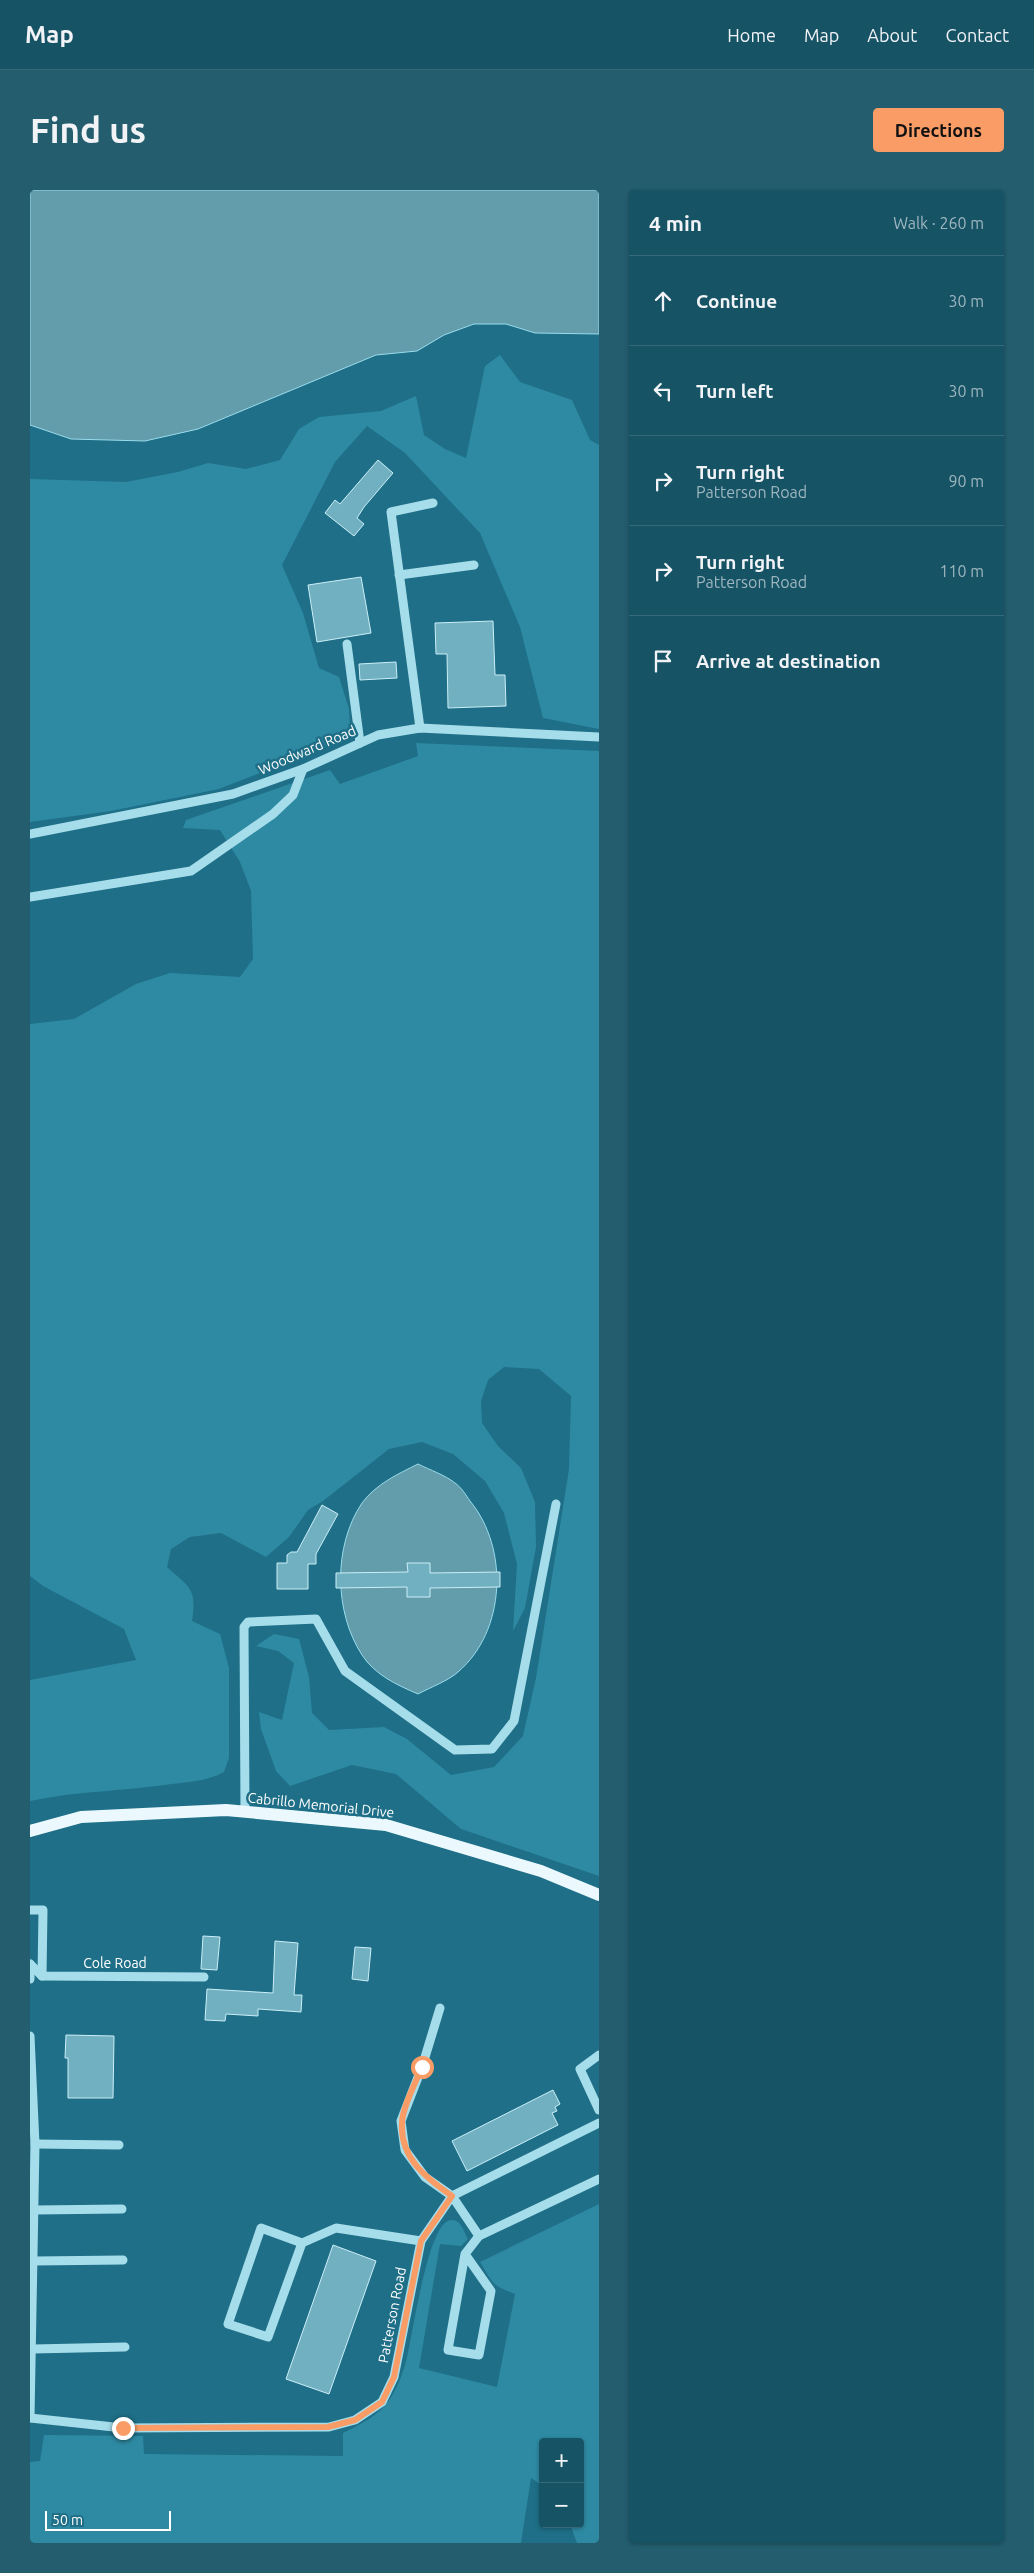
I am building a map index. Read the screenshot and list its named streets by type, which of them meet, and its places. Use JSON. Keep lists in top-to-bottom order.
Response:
{
  "streets": {
    "main road": ["Cabrillo Memorial Drive"],
    "street": ["Woodward Road", "Cole Road", "Patterson Road"]
  },
  "scale_bar": "50 m",
  "page": {
    "header": "Map",
    "nav": [
      "Home",
      "Map",
      "About",
      "Contact"
    ],
    "buttons": "Directions",
    "title": "Find us",
    "heading": ["4 min", "Walk · 260 m"],
    "list": [
      ["Continue", "30 m"],
      ["Turn left", "30 m"],
      ["Turn right", "Patterson Road", "90 m"],
      ["Turn right", "Patterson Road", "110 m"],
      "Arrive at destination"
    ],
    "map_buttons": ["+", "−"],
    "scale": "50 m"
  }
}
